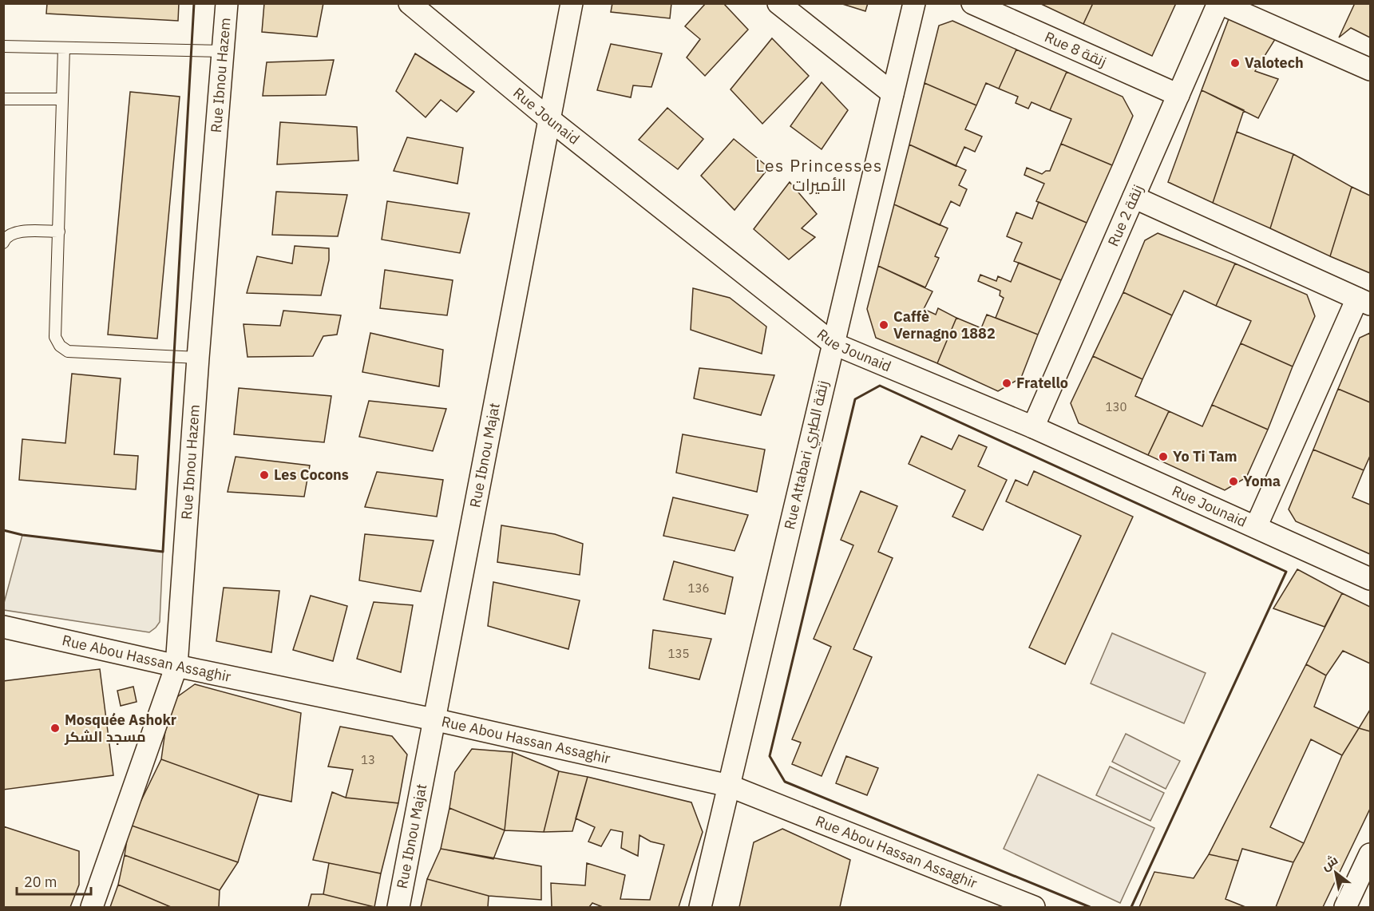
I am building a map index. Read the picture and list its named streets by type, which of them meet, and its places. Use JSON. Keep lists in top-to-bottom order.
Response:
{
  "streets": {
    "street": [
      "Rue 8 زنقة",
      "Rue Ibnou Hazem",
      "Rue Jounaid",
      "Rue 2 زنقة",
      "Rue Ibnou Majat",
      "Rue Attabari زنقة الطبري",
      "Rue Abou Hassan Assaghir"
    ]
  },
  "crossings": [
    ["Rue 8 زنقة", "Rue 2 زنقة"],
    ["Rue Ibnou Hazem", "Rue Abou Hassan Assaghir"],
    ["Rue Jounaid", "Rue 2 زنقة"],
    ["Rue Jounaid", "Rue Ibnou Majat"],
    ["Rue Jounaid", "Rue Attabari زنقة الطبري"],
    ["Rue Ibnou Majat", "Rue Abou Hassan Assaghir"],
    ["Rue Attabari زنقة الطبري", "Rue Abou Hassan Assaghir"]
  ],
  "districts": ["Les Princesses الأميرات"],
  "places": [
    "Valotech",
    "Caffè Vernagno 1882",
    "Fratello",
    "Yo Ti Tam",
    "Les Cocons",
    "Yoma",
    "Mosquée Ashokr مسجد الشكر"
  ],
  "house_numbers": [
    "130",
    "136",
    "135",
    "13"
  ],
  "scale_bar": "20 m",
  "north": "top left"
}
